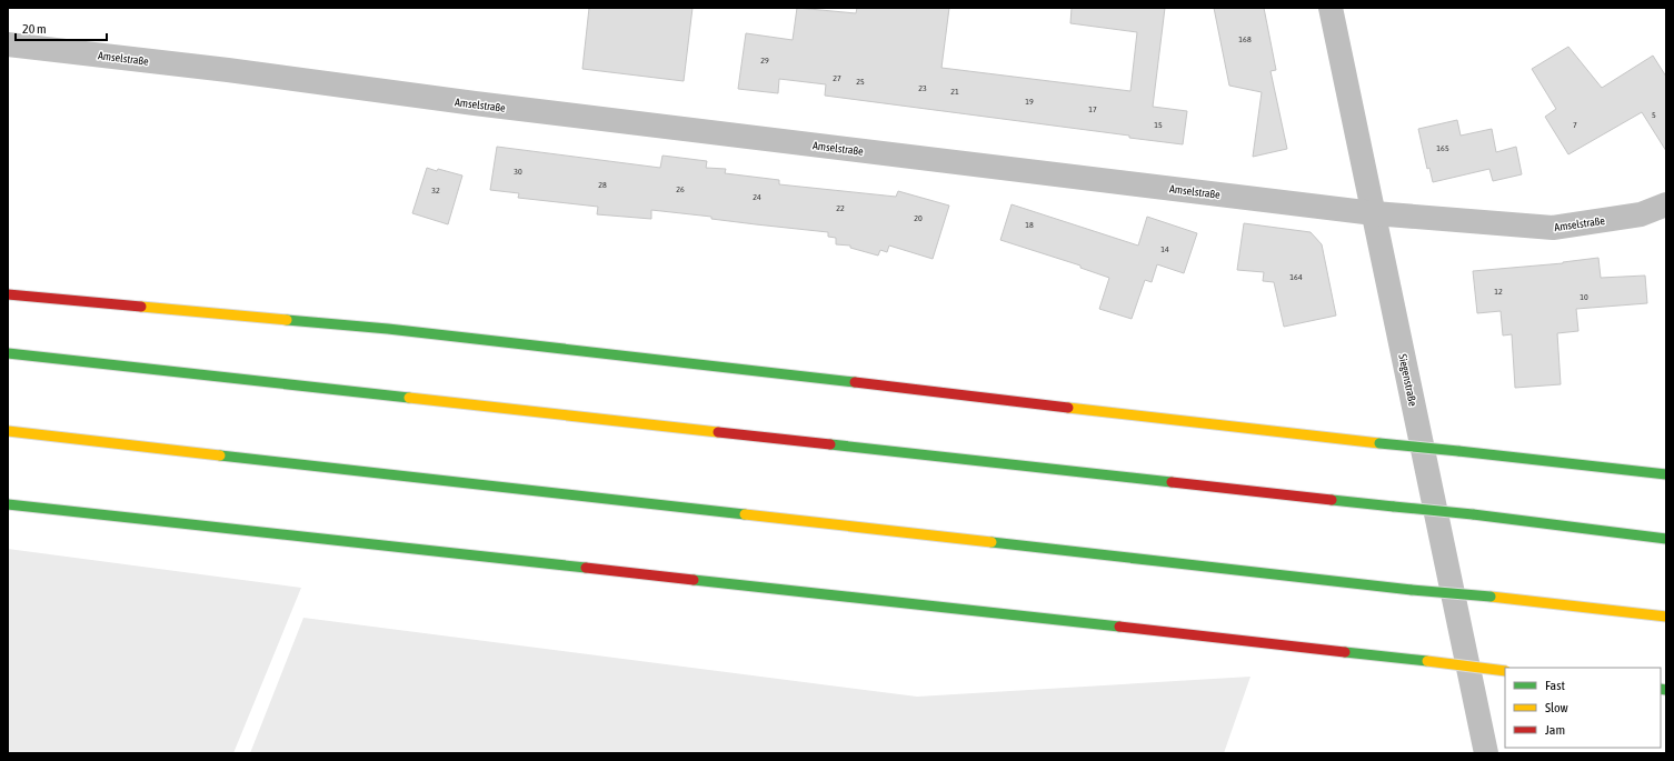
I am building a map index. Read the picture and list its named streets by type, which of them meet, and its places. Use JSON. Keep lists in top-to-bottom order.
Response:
{
  "streets": {
    "street": ["Amselstraße", "Siegenstraße"]
  },
  "crossings": [
    ["Amselstraße", "Siegenstraße"]
  ],
  "house_numbers": [
    "168",
    "29",
    "27",
    "25",
    "23",
    "21",
    "19",
    "17",
    "5",
    "15",
    "7",
    "165",
    "30",
    "28",
    "26",
    "32",
    "24",
    "22",
    "20",
    "18",
    "14",
    "164",
    "12",
    "10"
  ],
  "legend": ["Fast", "Slow", "Jam"],
  "scale_bar": "20 m"
}
